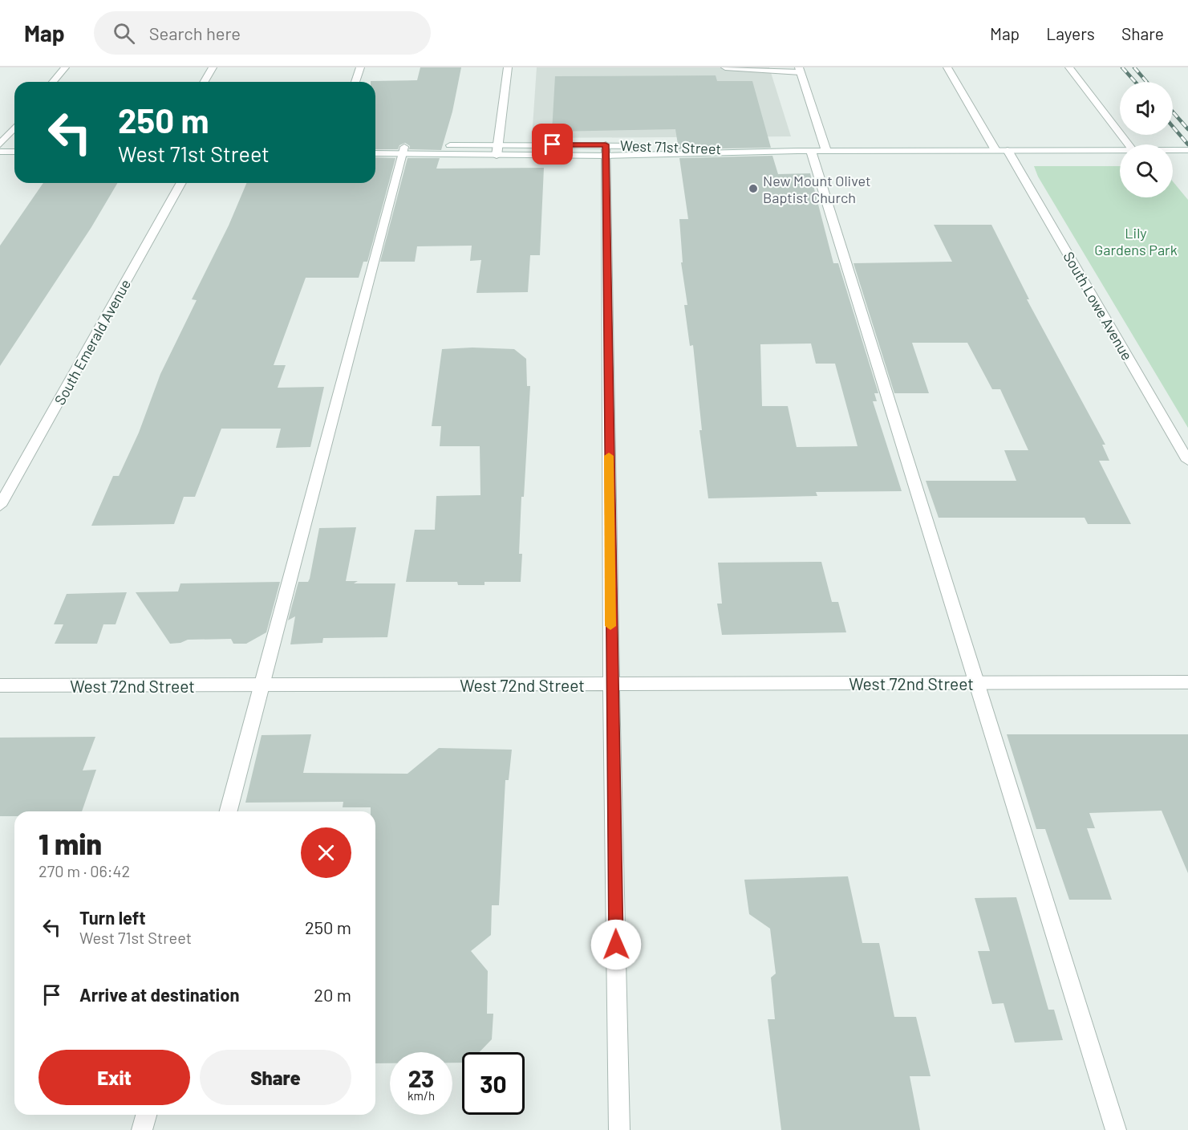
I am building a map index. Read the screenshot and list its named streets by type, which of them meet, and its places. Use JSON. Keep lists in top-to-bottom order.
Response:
{
  "streets": {
    "street": [
      "West 71st Street",
      "South Lowe Avenue",
      "South Emerald Avenue",
      "West 72nd Street"
    ]
  },
  "crossings": [
    ["West 71st Street", "South Lowe Avenue"]
  ],
  "parks": ["Lily Gardens Park"],
  "places": ["New Mount Olivet Baptist Church"],
  "page": {
    "header": "Map",
    "search": "Search here",
    "nav": ["Map", "Layers", "Share"],
    "turn": ["250 m", "West 71st Street"],
    "heading": ["1 min", "270 m · 06:42"],
    "list": [
      {
        "name": "Turn left",
        "note": "West 71st Street",
        "value": "250 m"
      },
      {
        "name": "Arrive at destination",
        "value": "20 m"
      }
    ],
    "buttons": ["Exit", "Share"],
    "speed": "23 km/h",
    "limit": "30"
  }
}
